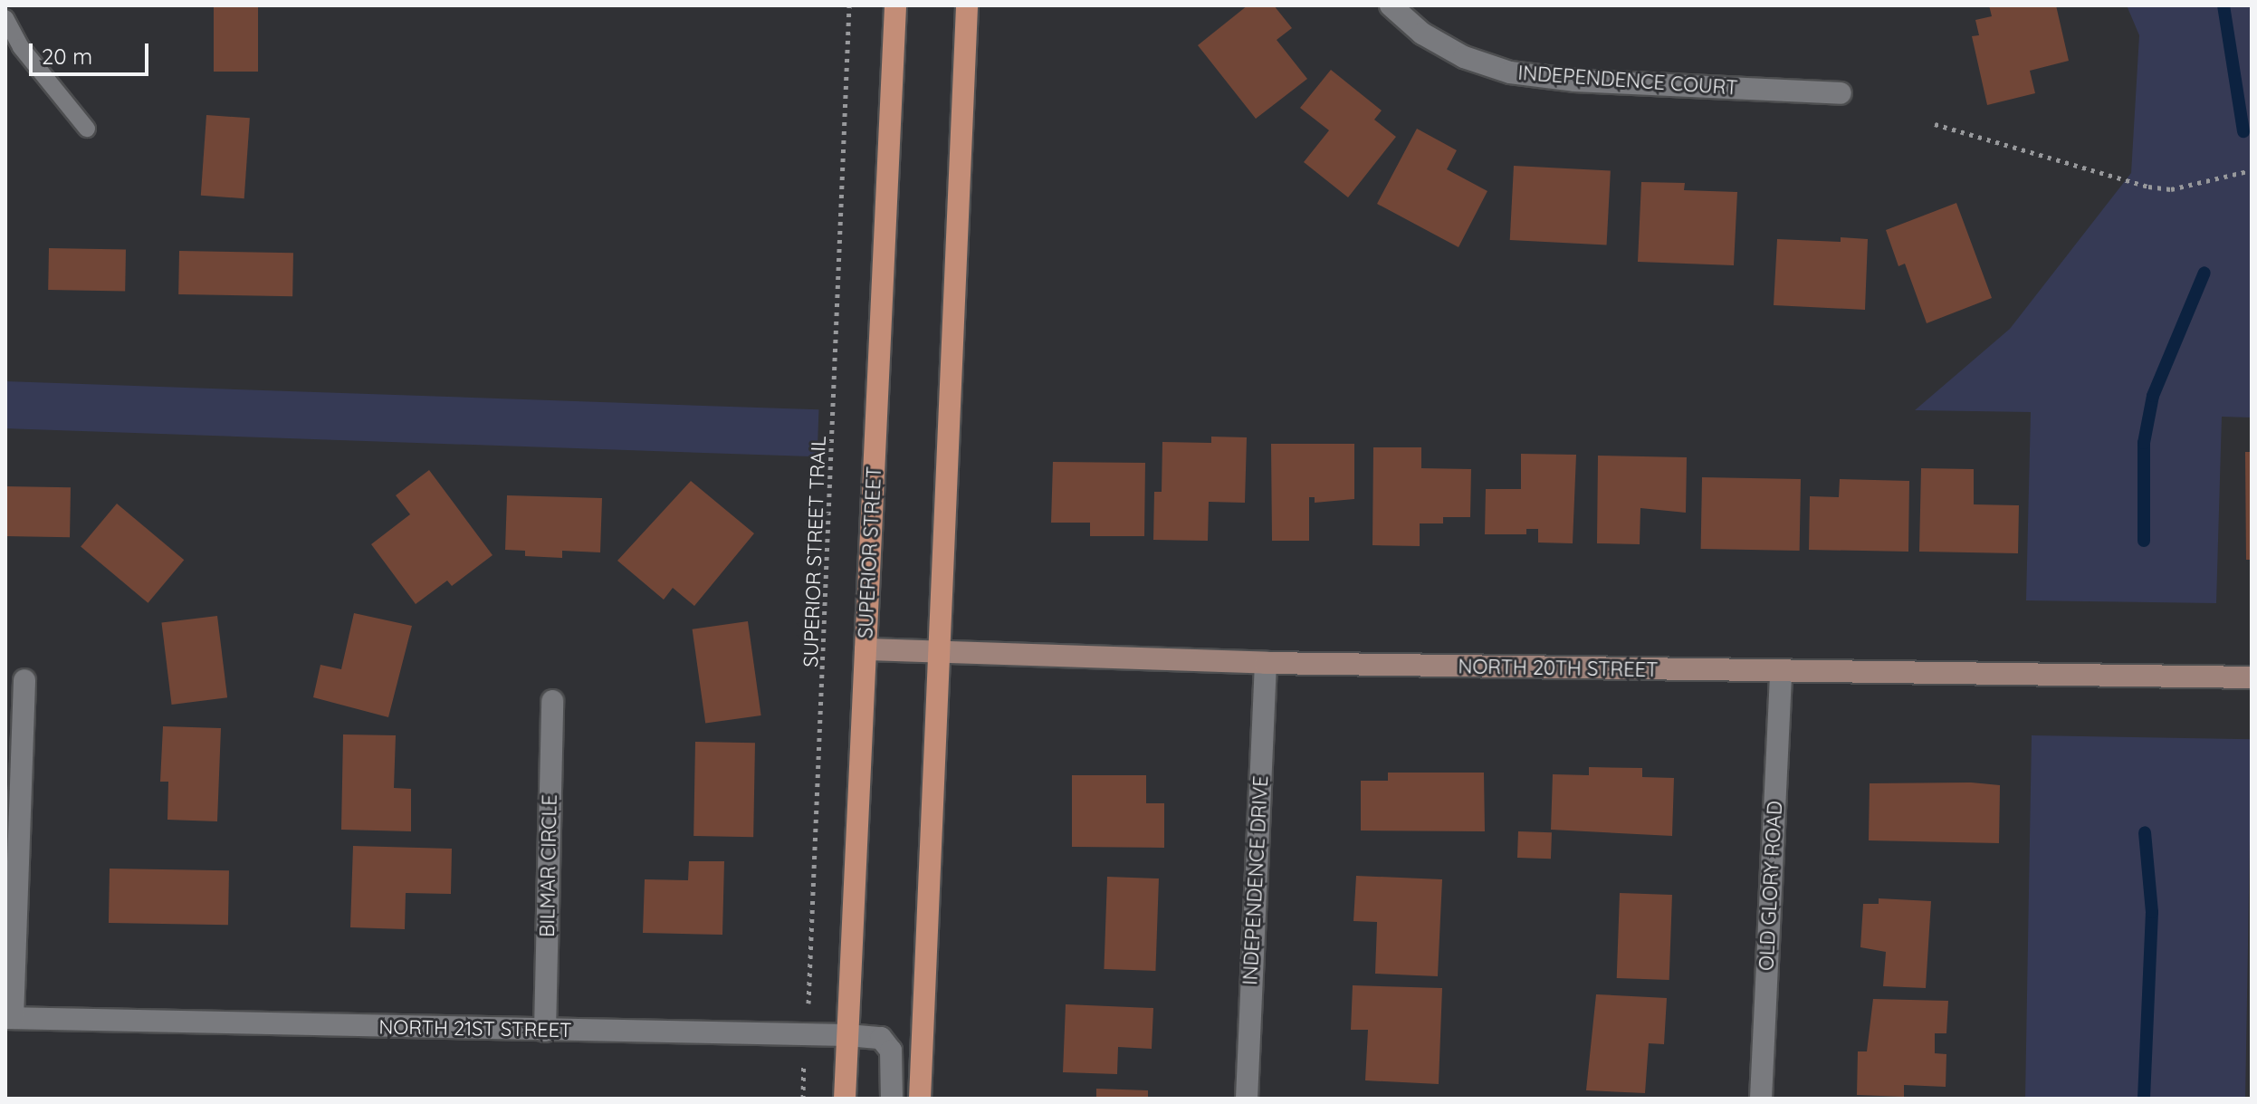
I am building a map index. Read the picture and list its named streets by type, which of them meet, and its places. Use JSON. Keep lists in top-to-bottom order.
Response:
{
  "streets": {
    "main road": ["SUPERIOR STREET"],
    "street": [
      "INDEPENDENCE COURT",
      "NORTH 20TH STREET",
      "BILMAR CIRCLE",
      "INDEPENDENCE DRIVE",
      "OLD GLORY ROAD",
      "NORTH 21ST STREET"
    ],
    "path": ["SUPERIOR STREET TRAIL"]
  },
  "crossings": [
    ["SUPERIOR STREET TRAIL", "NORTH 21ST STREET"],
    ["SUPERIOR STREET", "NORTH 20TH STREET"],
    ["SUPERIOR STREET", "NORTH 21ST STREET"],
    ["NORTH 20TH STREET", "INDEPENDENCE DRIVE"],
    ["NORTH 20TH STREET", "OLD GLORY ROAD"],
    ["BILMAR CIRCLE", "NORTH 21ST STREET"]
  ],
  "scale_bar": "20 m"
}
